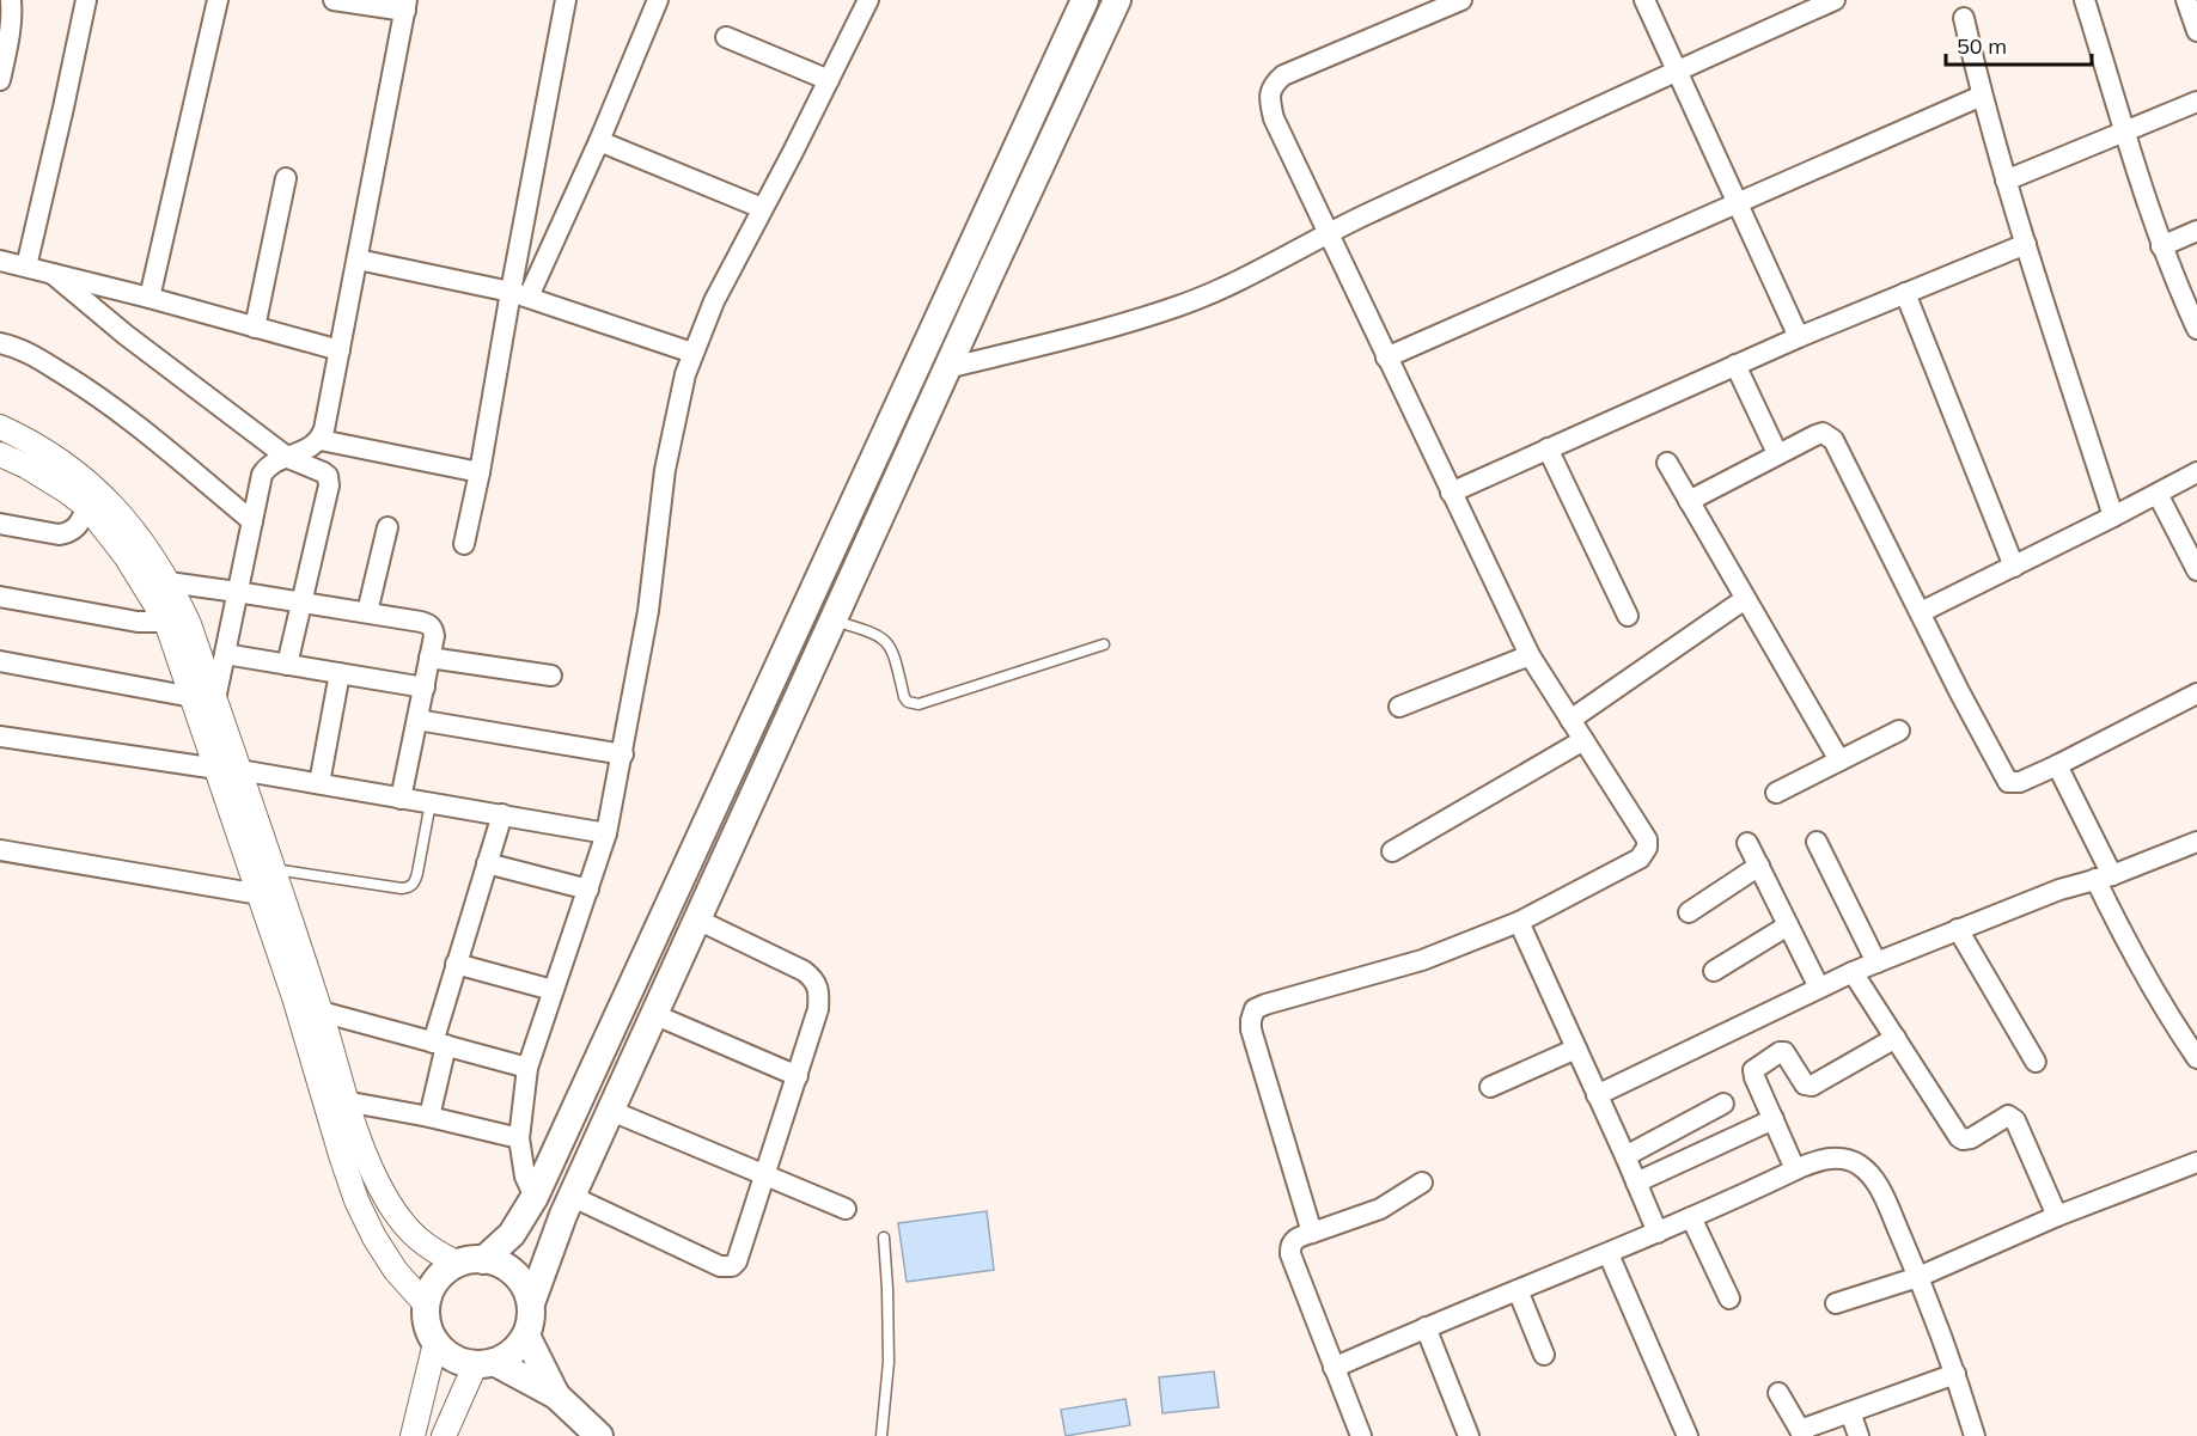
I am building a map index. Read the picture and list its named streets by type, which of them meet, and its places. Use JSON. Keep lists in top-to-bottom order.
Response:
{
  "scale_bar": "50 m"
}
